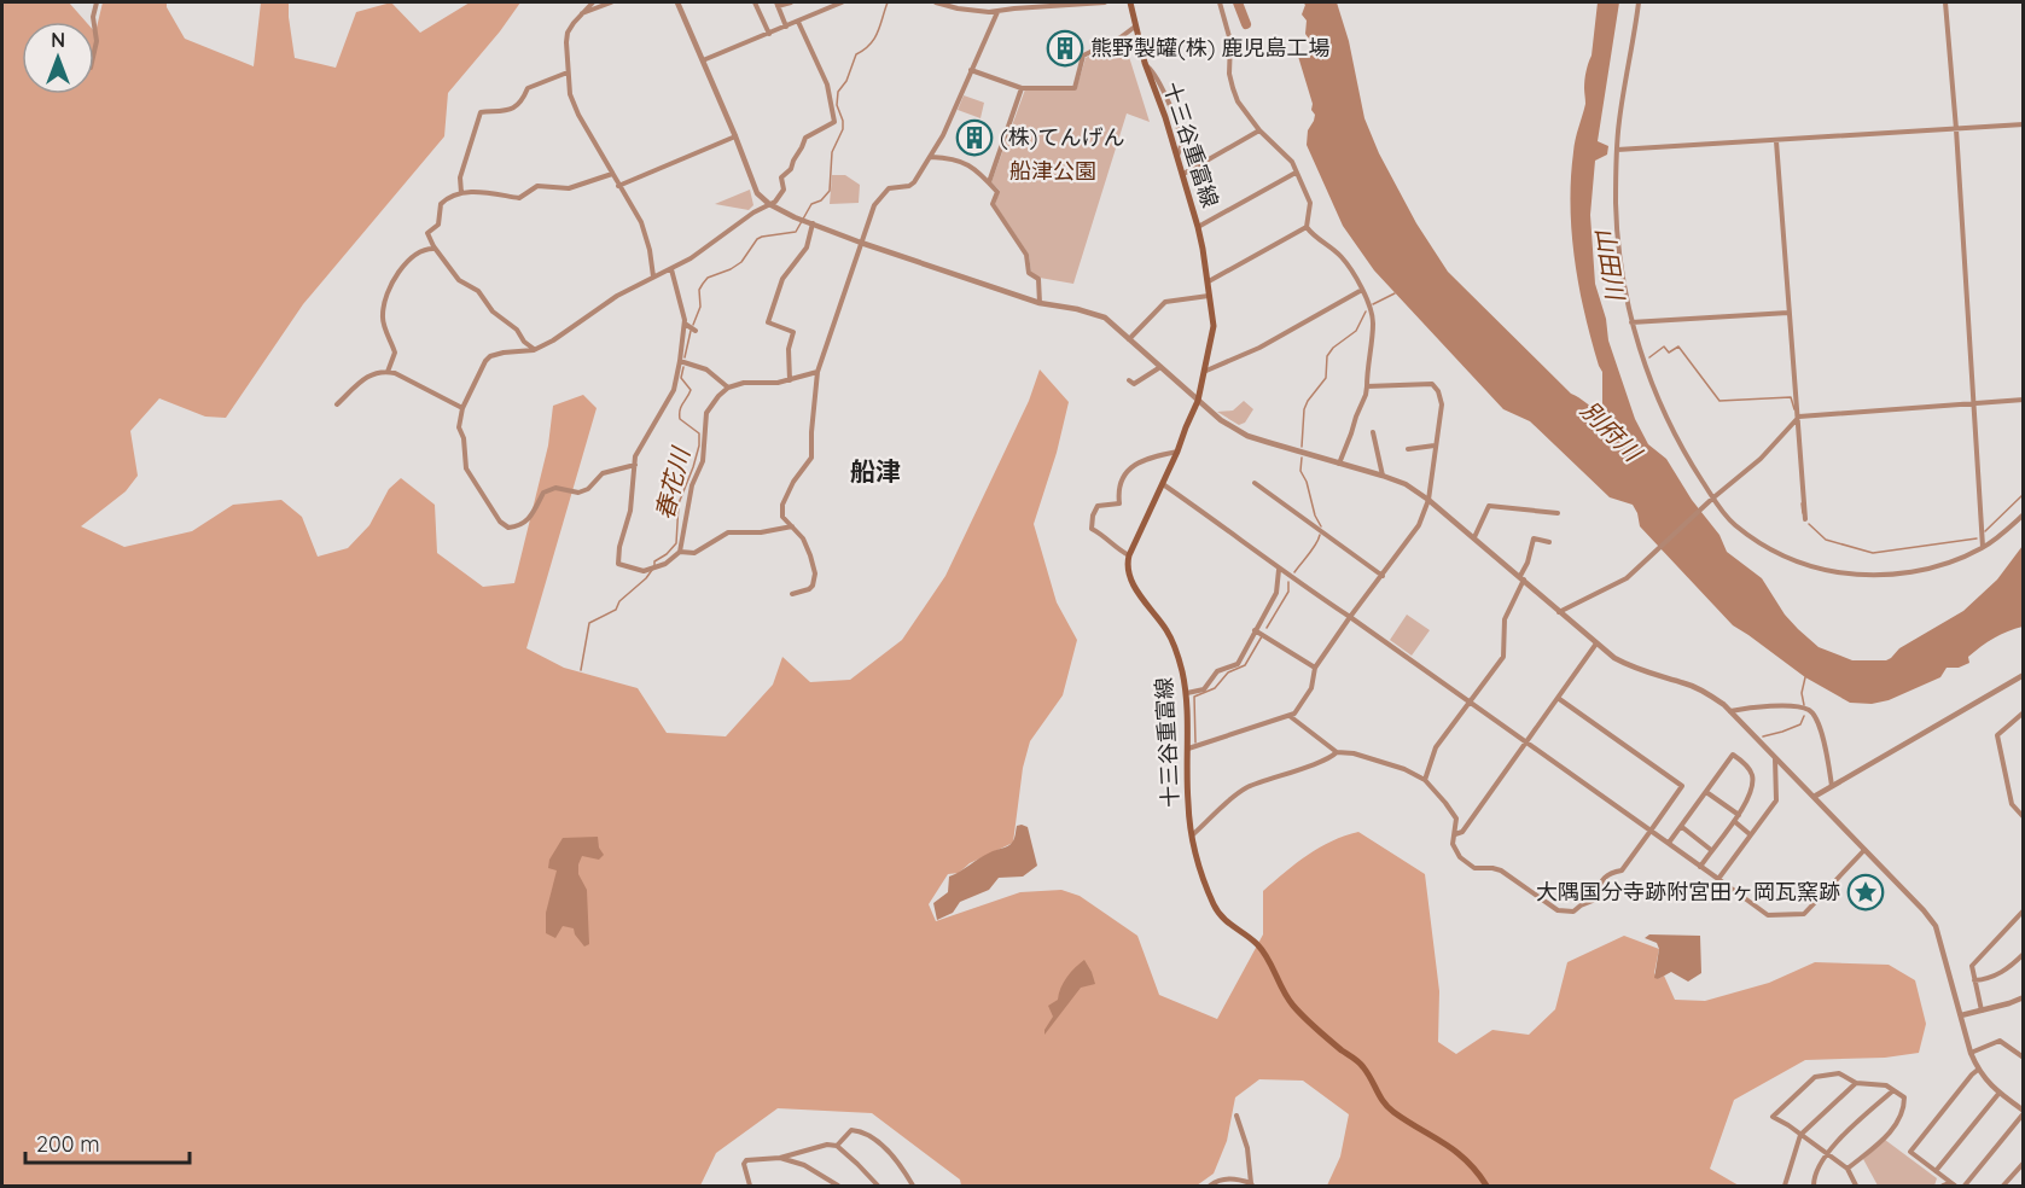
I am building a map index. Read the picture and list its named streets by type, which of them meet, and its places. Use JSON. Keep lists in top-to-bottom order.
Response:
{
  "streets": {
    "main road": ["十三谷重富線"]
  },
  "districts": ["船津"],
  "water": ["山田川", "別府川", "春花川"],
  "parks": ["船津公園"],
  "places": {
    "building": ["熊野製罐(株) 鹿児島工場", "(株)てんげん"],
    "place": ["大隅国分寺跡附宮田ヶ岡瓦窯跡"]
  },
  "scale_bar": "200 m",
  "north": "top"
}
